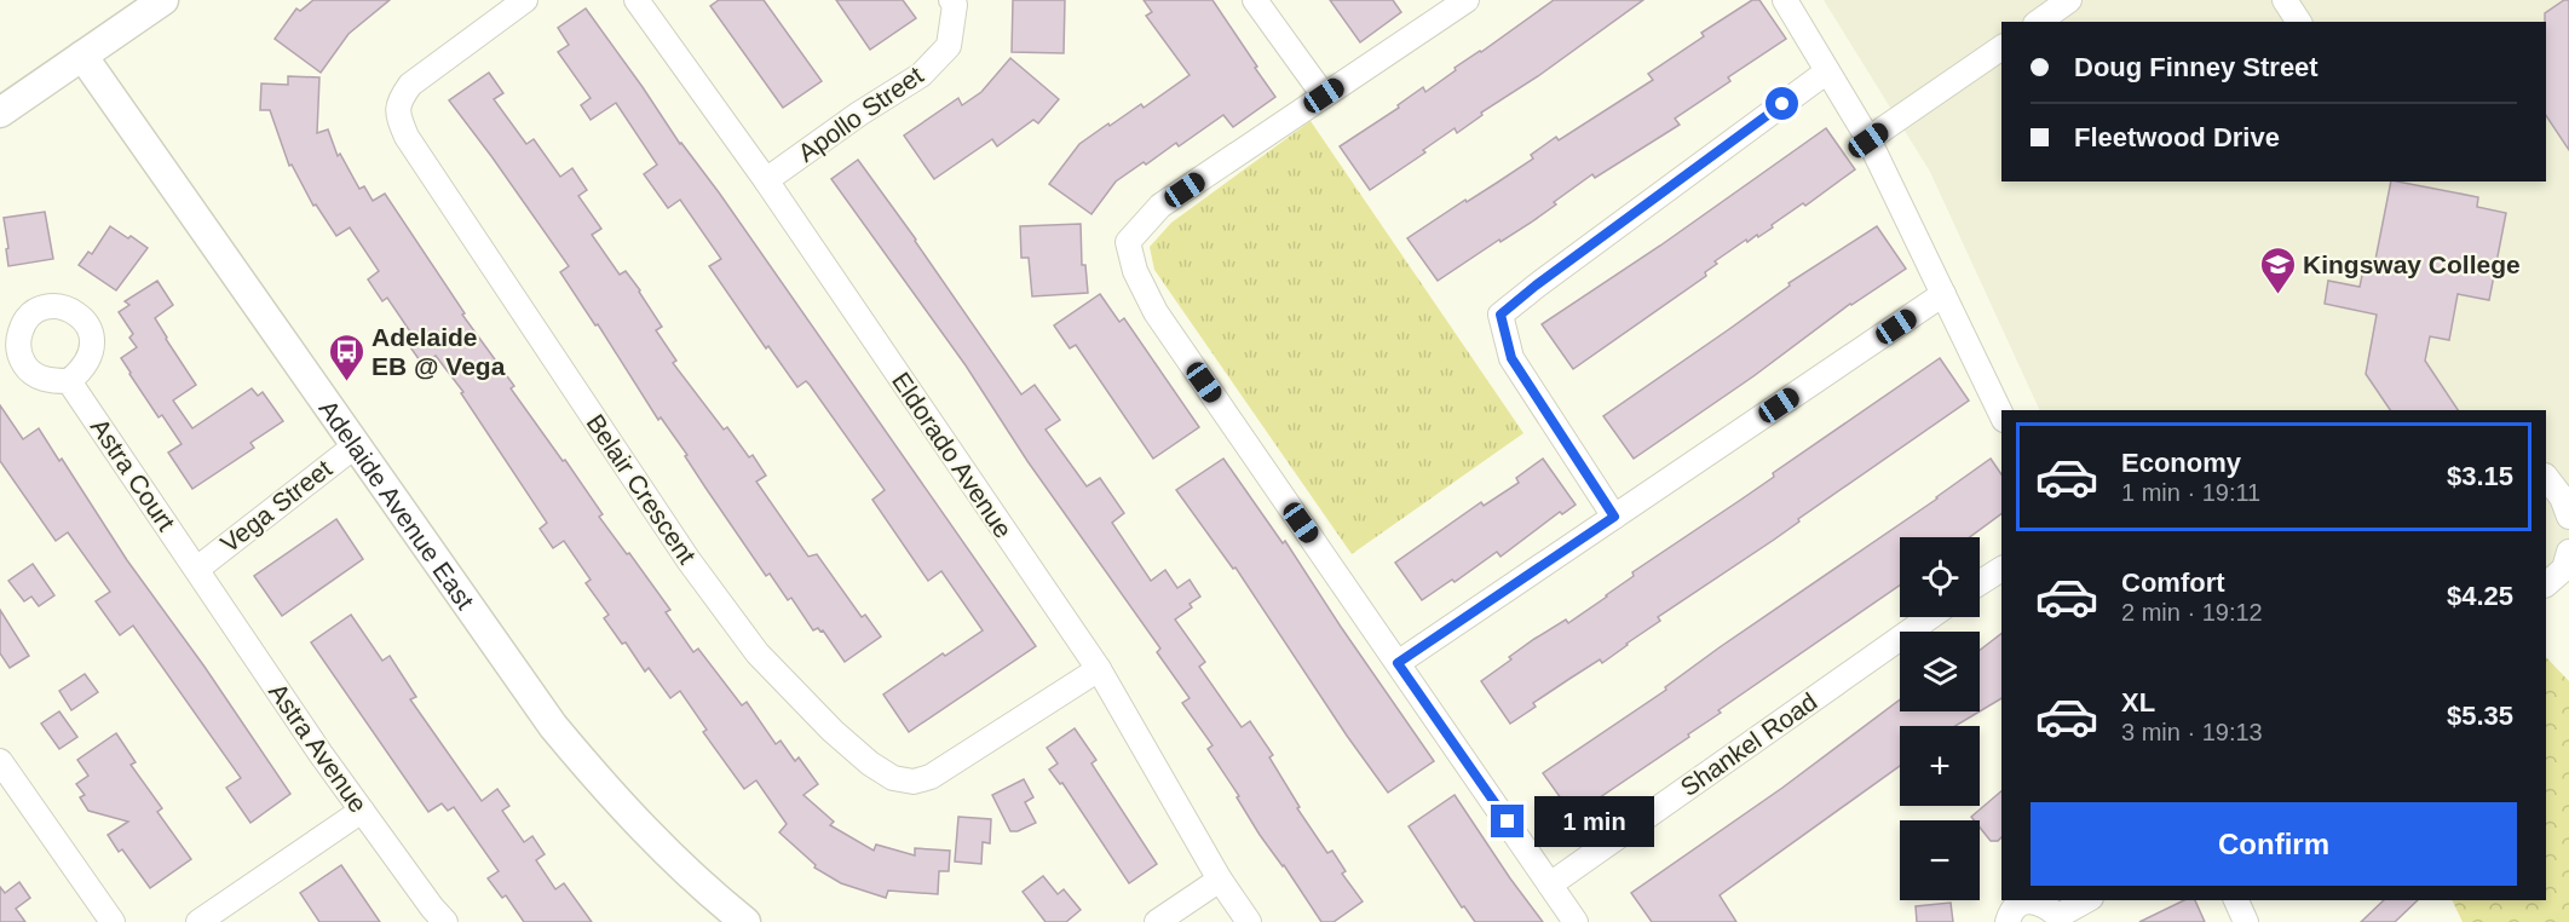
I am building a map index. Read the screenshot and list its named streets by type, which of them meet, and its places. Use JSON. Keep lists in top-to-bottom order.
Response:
{
  "streets": {
    "main road": ["Adelaide Avenue East"],
    "street": [
      "Apollo Street",
      "Eldorado Avenue",
      "Astra Court",
      "Belair Crescent",
      "Vega Street",
      "Shankel Road",
      "Astra Avenue"
    ]
  },
  "crossings": [
    ["Apollo Street", "Eldorado Avenue"],
    ["Eldorado Avenue", "Belair Crescent"],
    ["Astra Court", "Vega Street"],
    ["Astra Court", "Astra Avenue"],
    ["Adelaide Avenue East", "Vega Street"],
    ["Vega Street", "Astra Avenue"]
  ],
  "places": {
    "school or university": ["Kingsway College"],
    "bus stop": ["Adelaide EB @ Vega"]
  },
  "page": {
    "banner": ["Doug Finney Street", "Fleetwood Drive"],
    "list": [
      {
        "name": "Economy",
        "note": "1 min · 19:11",
        "value": "$3.15"
      },
      {
        "name": "Comfort",
        "note": "2 min · 19:12",
        "value": "$4.25"
      },
      {
        "name": "XL",
        "note": "3 min · 19:13",
        "value": "$5.35"
      }
    ],
    "map_buttons": ["+", "−"],
    "buttons": "Confirm",
    "bubble": "1 min"
  }
}
